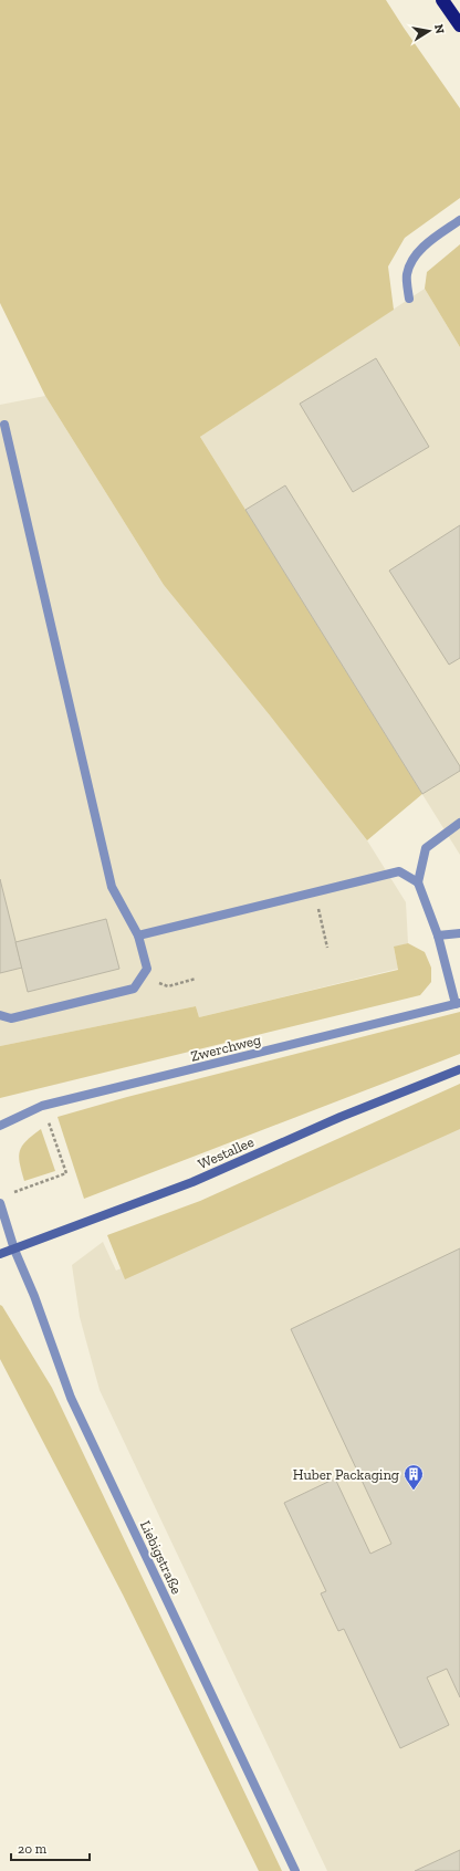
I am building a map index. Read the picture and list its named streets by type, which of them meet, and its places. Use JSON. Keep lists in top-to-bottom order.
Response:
{
  "streets": {
    "main road": ["Westallee"],
    "street": ["Zwerchweg", "Liebigstraße"]
  },
  "crossings": [
    ["Westallee", "Liebigstraße"]
  ],
  "places": {
    "building": ["Huber Packaging"]
  },
  "scale_bar": "20 m",
  "north": "right"
}
